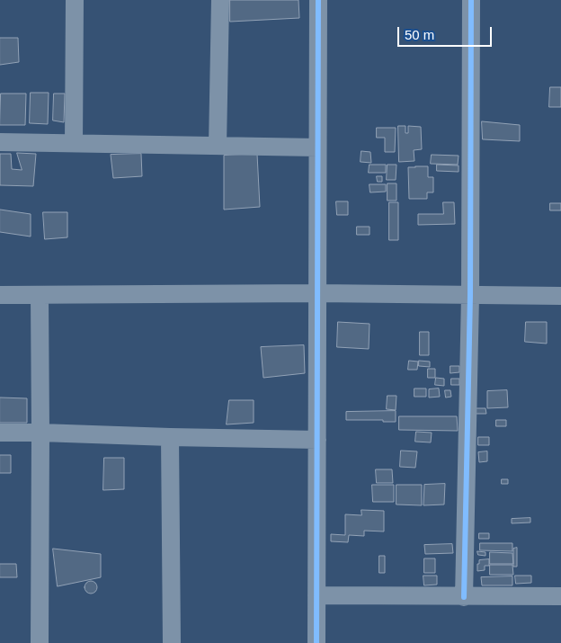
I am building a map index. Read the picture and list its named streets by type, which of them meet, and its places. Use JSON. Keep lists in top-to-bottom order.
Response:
{
  "scale_bar": "50 m"
}
